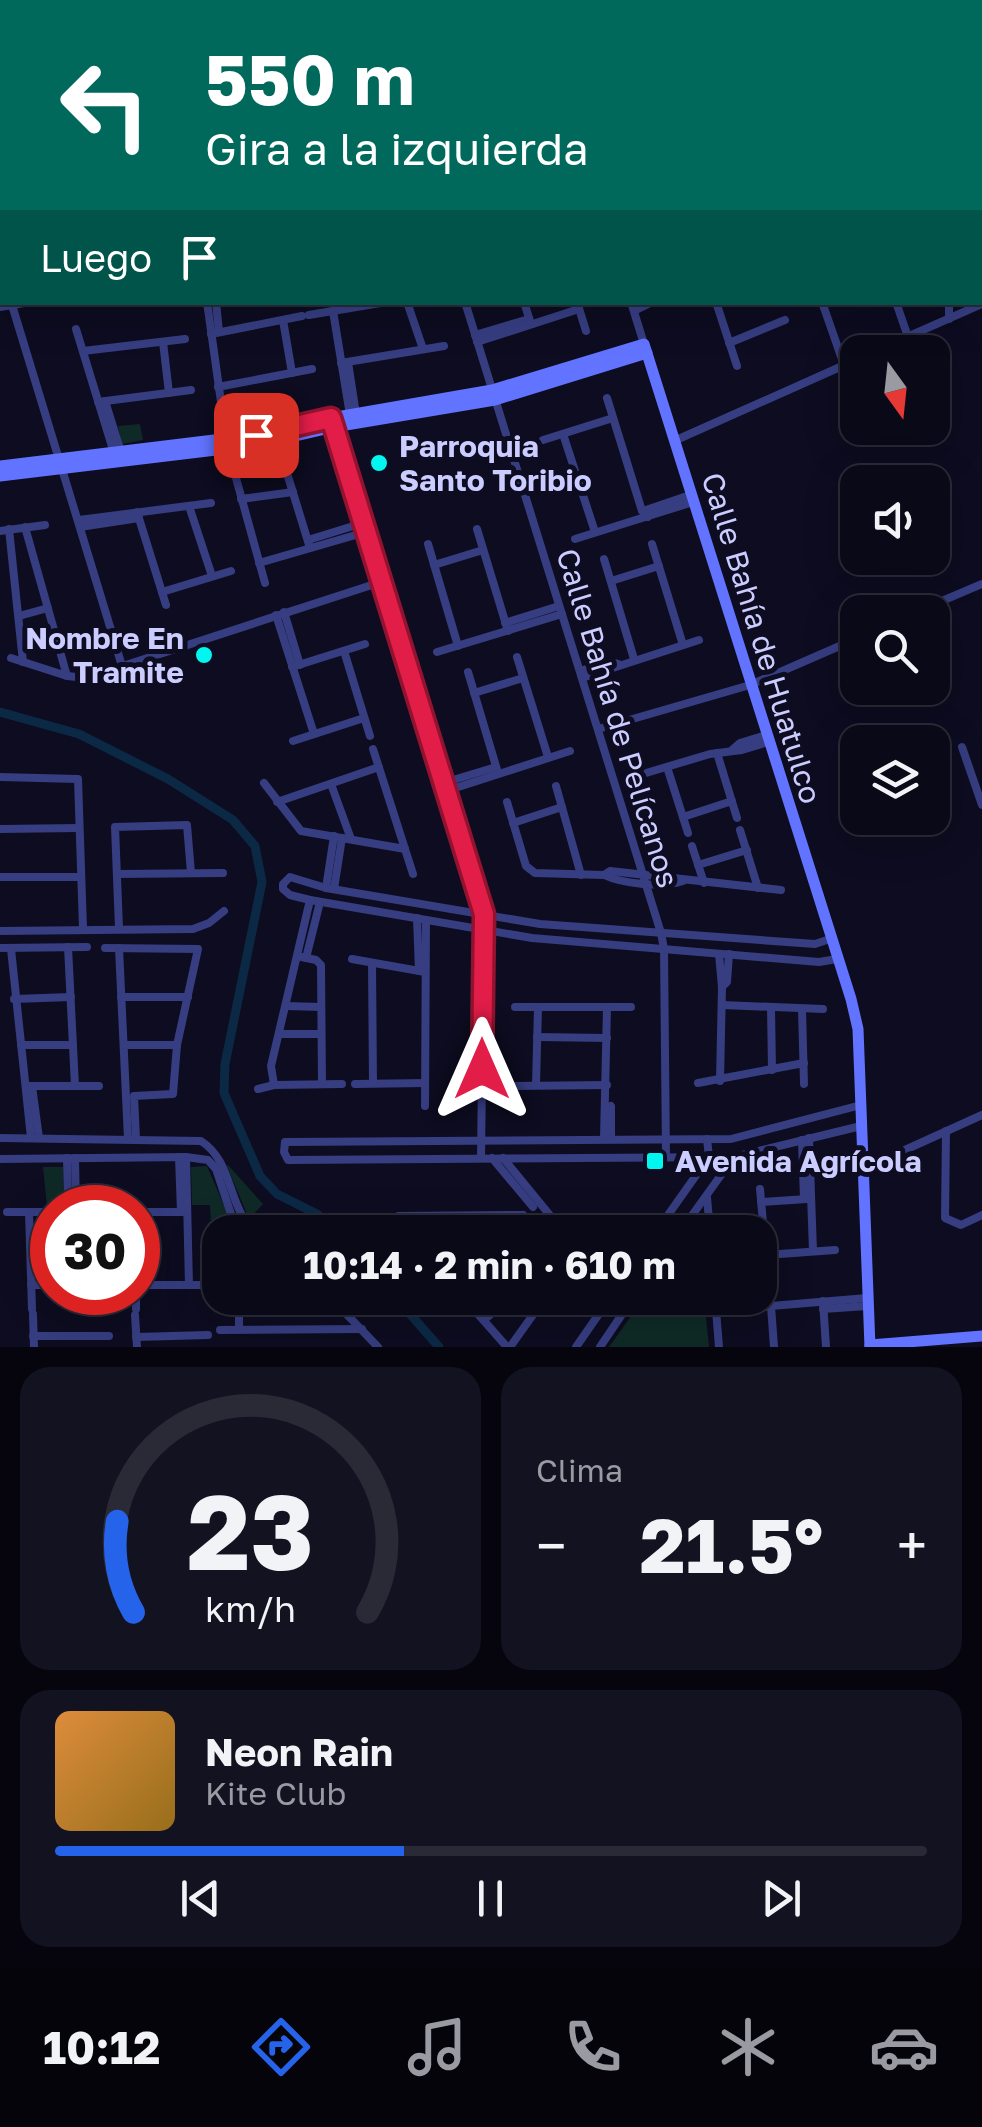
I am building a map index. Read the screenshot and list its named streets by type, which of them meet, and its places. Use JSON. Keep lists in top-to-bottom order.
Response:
{
  "streets": {
    "street": ["Calle Bahía de Huatulco", "Calle Bahía de Pelícanos"]
  },
  "places": {
    "other": ["Parroquia Santo Toribio", "Nombre En Tramite"],
    "transit": ["Avenida Agrícola"]
  },
  "north": "bottom",
  "page": {
    "turn": ["550 m", "Gira a la izquierda"],
    "then": "Luego",
    "limit": "30",
    "trip": "10:14 · 2 min · 610 m",
    "tile": "Clima",
    "heat": ["−", "21.5°", "+"],
    "song": ["Neon Rain", "Kite Club"],
    "tabs": "10:12",
    "gauge": ["23", "km/h"]
  }
}
